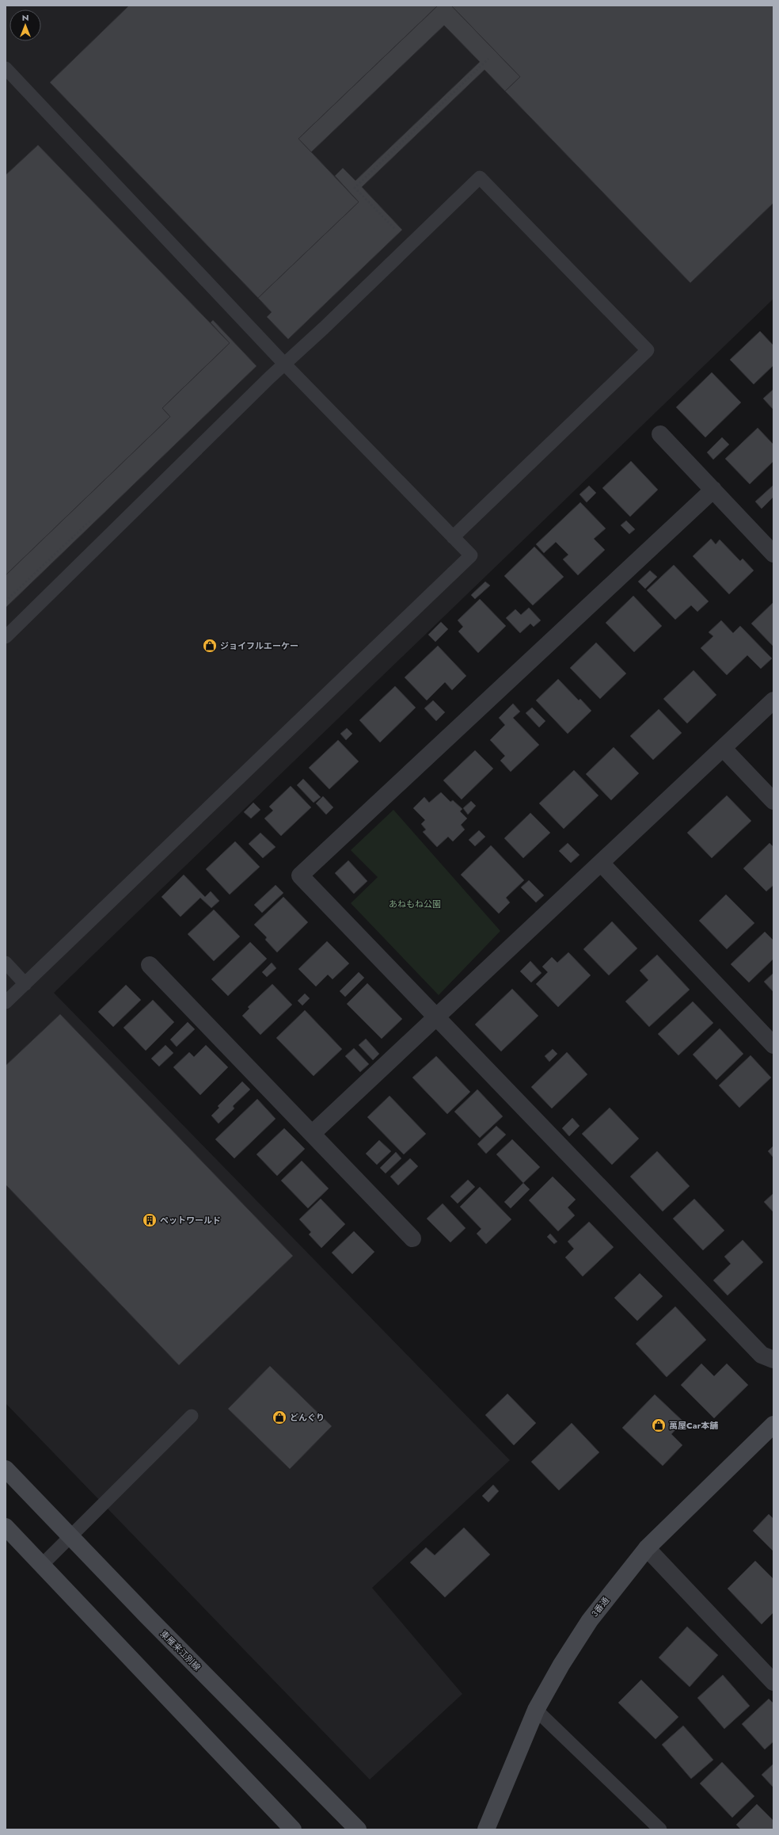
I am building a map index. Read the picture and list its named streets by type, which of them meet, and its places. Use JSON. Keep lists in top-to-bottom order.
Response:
{
  "streets": {
    "main road": ["3番通", "東雁来江別線"]
  },
  "parks": ["あねもね公園"],
  "places": {
    "shop": ["ジョイフルエーケー", "どんぐり", "萬屋Car本舗"],
    "building": ["ペットワールド"]
  },
  "north": "top"
}
